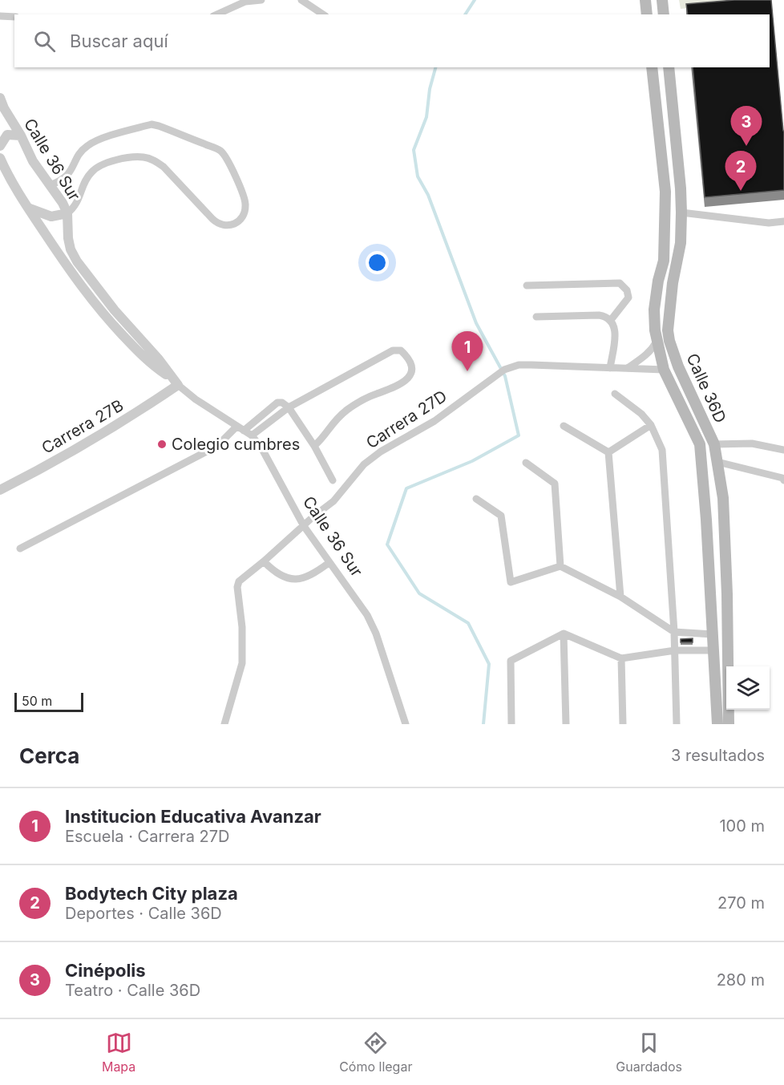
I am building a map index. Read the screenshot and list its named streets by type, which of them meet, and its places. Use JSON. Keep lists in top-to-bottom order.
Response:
{
  "streets": {
    "main road": ["Calle 36D"],
    "street": ["Calle 36 Sur", "Carrera 27D", "Carrera 27B"]
  },
  "crossings": [
    ["Calle 36 Sur", "Carrera 27D"],
    ["Calle 36 Sur", "Carrera 27B"],
    ["Calle 36D", "Carrera 27D"]
  ],
  "places": ["Colegio cumbres"],
  "scale_bar": "50 m",
  "page": {
    "search": "Buscar aquí",
    "pins": ["3", "2", "1"],
    "scale": "50 m",
    "heading": ["Cerca", "3 resultados"],
    "list": [
      {
        "mark": "1",
        "name": "Institucion Educativa Avanzar",
        "note": "Escuela · Carrera 27D",
        "value": "100 m"
      },
      {
        "mark": "2",
        "name": "Bodytech City plaza",
        "note": "Deportes · Calle 36D",
        "value": "270 m"
      },
      {
        "mark": "3",
        "name": "Cinépolis",
        "note": "Teatro · Calle 36D",
        "value": "280 m"
      }
    ],
    "nav": ["Mapa", "Cómo llegar", "Guardados"]
  }
}
